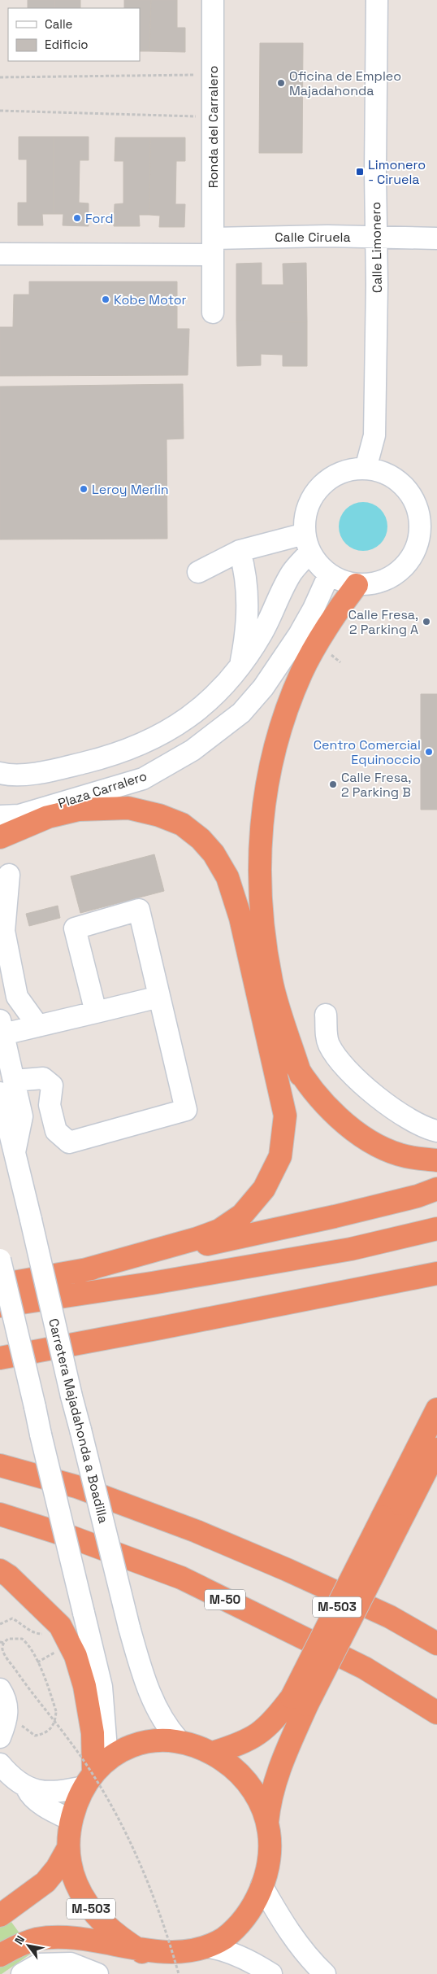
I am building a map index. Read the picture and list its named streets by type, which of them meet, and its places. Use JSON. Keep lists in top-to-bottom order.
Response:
{
  "streets": {
    "highway": ["M-50", "M-503"],
    "street": [
      "Ronda del Carralero",
      "Calle Ciruela",
      "Calle Limonero",
      "Plaza Carralero",
      "Carretera Majadahonda a Boadilla"
    ]
  },
  "crossings": [
    ["Ronda del Carralero", "Calle Ciruela"],
    ["Calle Ciruela", "Calle Limonero"],
    ["Calle Limonero", "Plaza Carralero"],
    ["Carretera Majadahonda a Boadilla", "M-503"]
  ],
  "places": {
    "other": [
      "Oficina de Empleo Majadahonda",
      "Ford",
      "Kobe Motor",
      "Leroy Merlin",
      "Calle Fresa, 2 Parking A",
      "Centro Comercial Equinoccio",
      "Calle Fresa, 2 Parking B"
    ],
    "transit": ["Limonero - Ciruela"]
  },
  "legend": ["Calle", "Edificio"],
  "north": "top left"
}
